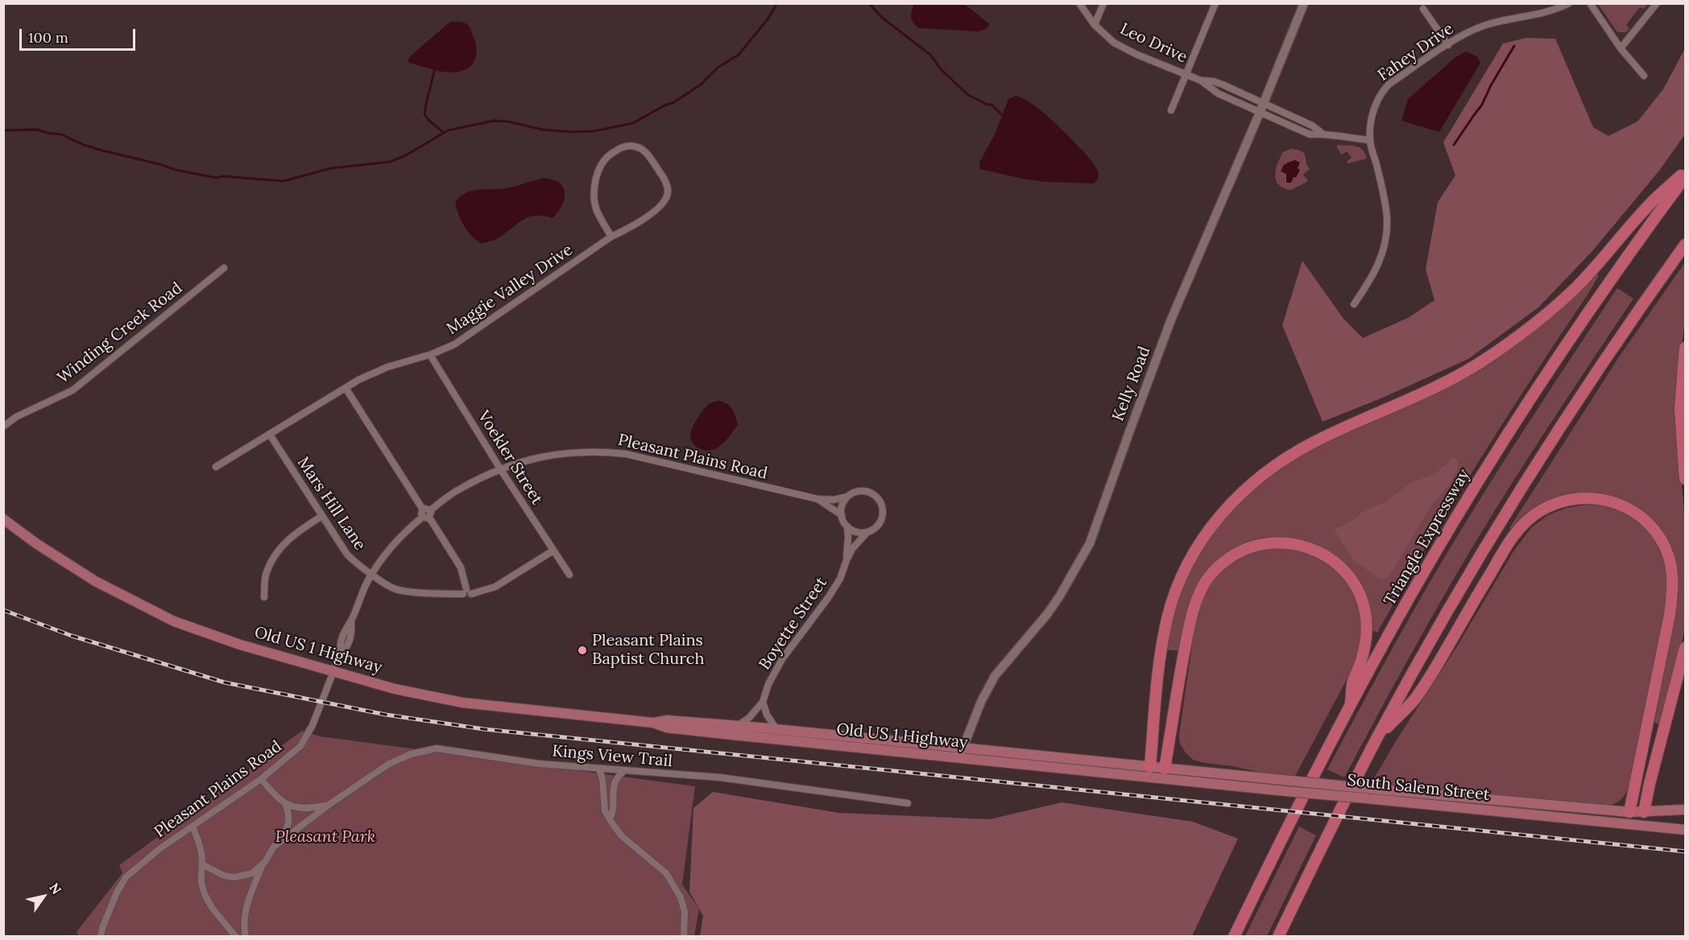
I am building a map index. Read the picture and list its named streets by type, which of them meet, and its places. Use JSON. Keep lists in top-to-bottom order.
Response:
{
  "streets": {
    "highway": ["Triangle Expressway"],
    "main road": ["Old US 1 Highway", "South Salem Street"],
    "street": [
      "Leo Drive",
      "Fahey Drive",
      "Maggie Valley Drive",
      "Winding Creek Road",
      "Kelly Road",
      "Pleasant Plains Road",
      "Voekler Street",
      "Mars Hill Lane",
      "Boyette Street",
      "Kings View Trail"
    ]
  },
  "crossings": [
    ["Leo Drive", "Fahey Drive"],
    ["Leo Drive", "Kelly Road"],
    ["Maggie Valley Drive", "Voekler Street"],
    ["Maggie Valley Drive", "Mars Hill Lane"],
    ["Kelly Road", "Old US 1 Highway"],
    ["Pleasant Plains Road", "Voekler Street"],
    ["Pleasant Plains Road", "Mars Hill Lane"],
    ["Pleasant Plains Road", "Boyette Street"],
    ["Pleasant Plains Road", "Old US 1 Highway"],
    ["Pleasant Plains Road", "Kings View Trail"],
    ["Voekler Street", "Mars Hill Lane"],
    ["Boyette Street", "Old US 1 Highway"],
    ["Old US 1 Highway", "South Salem Street"]
  ],
  "parks": ["Pleasant Park"],
  "places": ["Pleasant Plains Baptist Church"],
  "scale_bar": "100 m",
  "north": "top right"
}
